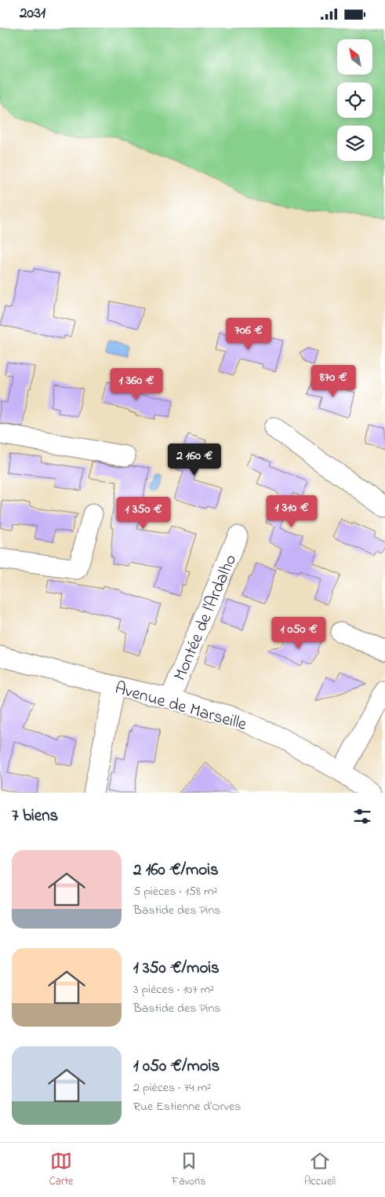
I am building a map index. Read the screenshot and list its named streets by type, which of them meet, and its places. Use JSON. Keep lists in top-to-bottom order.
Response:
{
  "streets": {
    "street": ["Montée de l'Ardalho", "Avenue de Marseille"]
  },
  "crossings": [
    ["Montée de l'Ardalho", "Avenue de Marseille"]
  ],
  "north": "top left",
  "page": {
    "status": "20:31",
    "price": [
      "706 €",
      "870 €",
      "1 360 €",
      "2 160 €",
      "1 310 €",
      "1 350 €",
      "1 050 €"
    ],
    "heading": "7 biens",
    "list": [
      {
        "name": "2 160 €/mois",
        "note": "5 pièces · 158 m² · Bastide des Pins"
      },
      {
        "name": "1 350 €/mois",
        "note": "3 pièces · 107 m² · Bastide des Pins"
      },
      {
        "name": "1 050 €/mois",
        "note": "2 pièces · 74 m² · Rue Estienne d'Orves"
      }
    ],
    "tabs": ["Carte", "Favoris", "Accueil"]
  }
}
